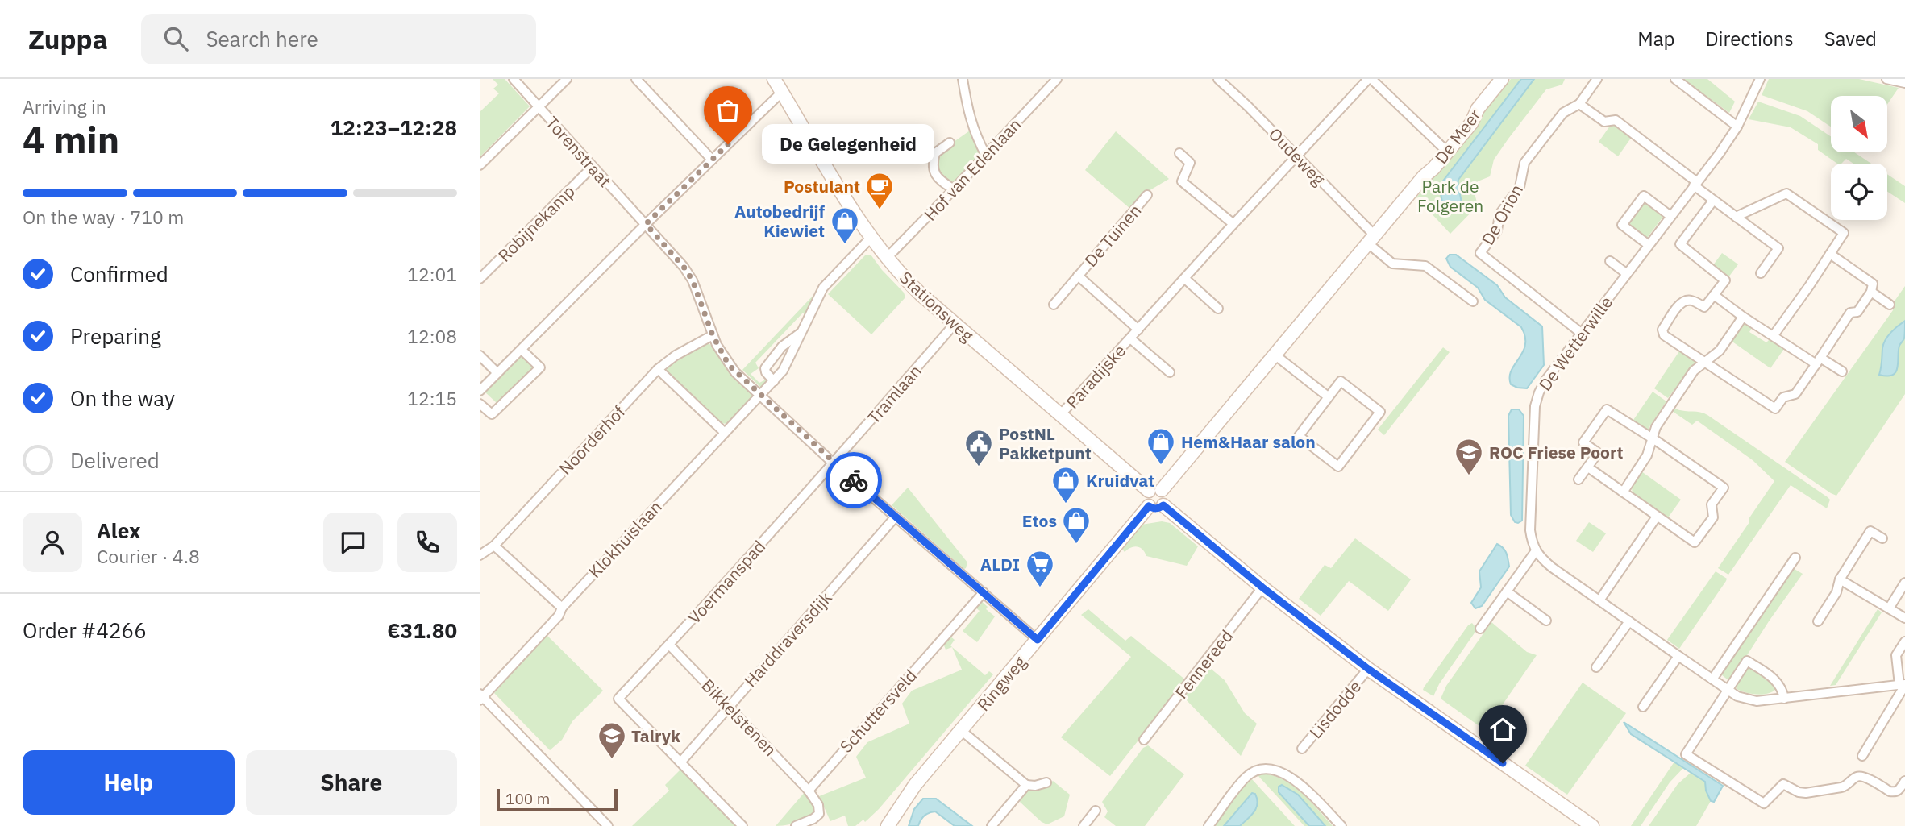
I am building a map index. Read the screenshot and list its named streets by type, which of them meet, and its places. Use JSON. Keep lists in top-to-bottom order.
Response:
{
  "streets": {
    "street": [
      "De Meer",
      "Torenstraat",
      "Oudeweg",
      "Hof van Edenlaan",
      "De Orion",
      "Robijnekamp",
      "De Tuinen",
      "Stationsweg",
      "De Wetterwille",
      "Paradijske",
      "Tramlaan",
      "Noorderhof",
      "Klokhuislaan",
      "Voermanspad",
      "Harddraversdijk",
      "Fennereed",
      "Ringweg",
      "Lisdodde",
      "Schuttersveld",
      "Bikkelstenen"
    ]
  },
  "crossings": [
    ["De Meer", "Oudeweg"],
    ["De Meer", "Stationsweg"],
    ["De Meer", "Ringweg"],
    ["Torenstraat", "Robijnekamp"],
    ["Torenstraat", "Tramlaan"],
    ["Torenstraat", "Noorderhof"],
    ["Torenstraat", "Klokhuislaan"],
    ["Torenstraat", "Voermanspad"],
    ["Torenstraat", "Harddraversdijk"],
    ["Torenstraat", "Ringweg"],
    ["Torenstraat", "Schuttersveld"],
    ["Oudeweg", "Paradijske"],
    ["Hof van Edenlaan", "Stationsweg"],
    ["De Orion", "De Wetterwille"],
    ["De Tuinen", "Paradijske"],
    ["Stationsweg", "Paradijske"],
    ["Stationsweg", "Tramlaan"],
    ["Stationsweg", "Klokhuislaan"],
    ["Stationsweg", "Ringweg"],
    ["Tramlaan", "Voermanspad"],
    ["Voermanspad", "Harddraversdijk"],
    ["Voermanspad", "Bikkelstenen"],
    ["Harddraversdijk", "Bikkelstenen"],
    ["Schuttersveld", "Bikkelstenen"]
  ],
  "parks": ["Park de Folgeren"],
  "places": {
    "other": ["De Gelegenheid"],
    "cafe": ["Postulant"],
    "shop": [
      "Autobedrijf Kiewiet",
      "Hem&Haar salon",
      "Kruidvat",
      "Etos"
    ],
    "public building": ["PostNL Pakketpunt"],
    "school or university": ["ROC Friese Poort", "Talryk"],
    "supermarket": ["ALDI"]
  },
  "scale_bar": "100 m",
  "north": "bottom right",
  "page": {
    "header": "Zuppa",
    "search": "Search here",
    "nav": ["Map", "Directions", "Saved"],
    "heading": ["4 min", "Arriving in", "12:23–12:28"],
    "panel": [
      "Alex",
      "Courier · 4.8",
      "Order #4266",
      "€31.80"
    ],
    "bubble": "De Gelegenheid",
    "bar": "On the way · 710 m",
    "list": [
      ["Confirmed", "12:01"],
      ["Preparing", "12:08"],
      ["On the way", "12:15"],
      "Delivered"
    ],
    "buttons": ["Help", "Share"],
    "scale": "100 m"
  }
}
